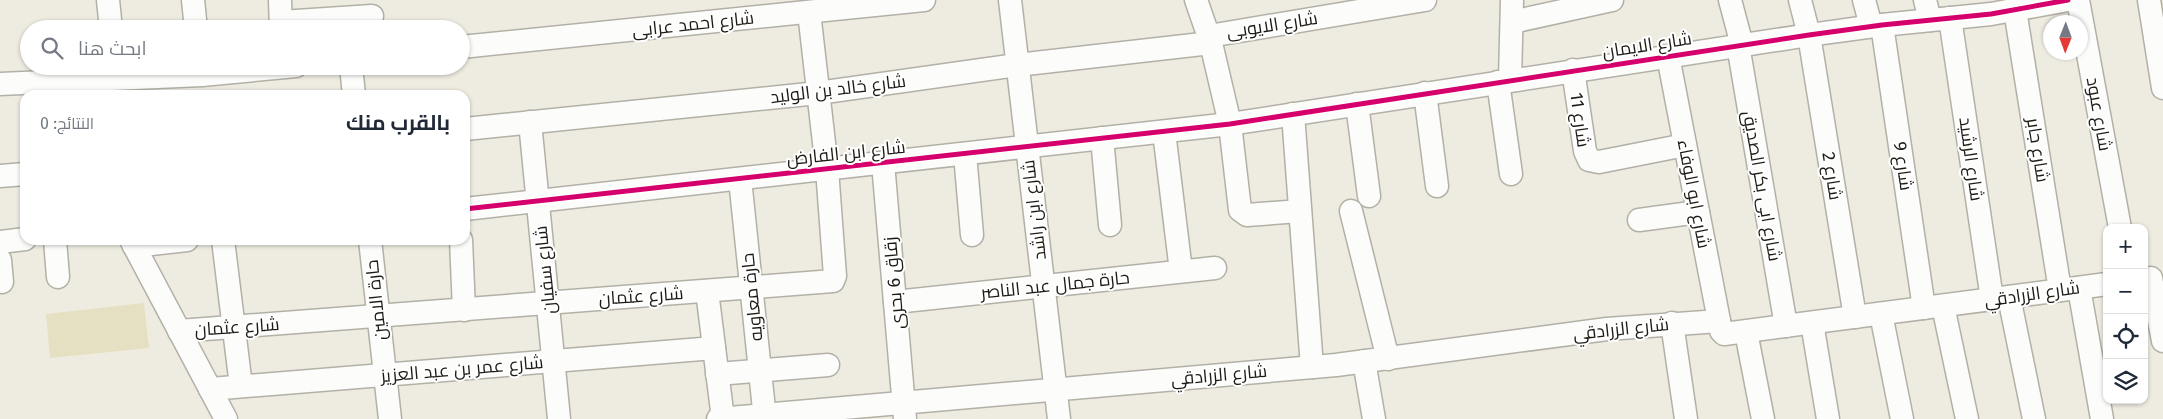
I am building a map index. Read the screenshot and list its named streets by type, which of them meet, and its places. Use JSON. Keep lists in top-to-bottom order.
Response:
{
  "streets": {
    "street": [
      "شارع احمد عرابى",
      "شارع الايوبى",
      "شارع الايمان",
      "شارع خالد بن الوليد",
      "شارع عبود",
      "شارع 11",
      "شارع جابر",
      "شارع ابن الفارض",
      "شارع الرشيد",
      "شارع 9",
      "شارع 2",
      "شارع ابى بكر الصديق",
      "شارع ابو الوفاء",
      "شارع ابن راشد",
      "شارع سفيان",
      "زقاق 6 بحرى",
      "حارة جمال عبد الناصر",
      "شارع الزرادقي",
      "شارع عثمان",
      "حارة معاويه",
      "حارة الامين",
      "شارع عمر بن عبد العزيز"
    ]
  },
  "crossings": [
    ["شارع احمد عرابى", "شارع عثمان"],
    ["شارع الايوبى", "شارع خالد بن الوليد"],
    ["شارع الايمان", "شارع 11"],
    ["شارع الايمان", "شارع جابر"],
    ["شارع الايمان", "شارع ابن الفارض"],
    ["شارع الايمان", "شارع الرشيد"],
    ["شارع الايمان", "شارع 9"],
    ["شارع الايمان", "شارع 2"],
    ["شارع الايمان", "شارع ابى بكر الصديق"],
    ["شارع الايمان", "شارع ابو الوفاء"],
    ["شارع خالد بن الوليد", "شارع ابن راشد"],
    ["شارع خالد بن الوليد", "شارع سفيان"],
    ["شارع خالد بن الوليد", "شارع عثمان"],
    ["شارع 11", "شارع ابو الوفاء"],
    ["شارع جابر", "شارع الزرادقي"],
    ["شارع ابن الفارض", "شارع ابن راشد"],
    ["شارع ابن الفارض", "شارع سفيان"],
    ["شارع ابن الفارض", "زقاق 6 بحرى"],
    ["شارع ابن الفارض", "شارع عثمان"],
    ["شارع ابن الفارض", "حارة معاويه"],
    ["شارع الرشيد", "شارع الزرادقي"],
    ["شارع 9", "شارع الزرادقي"],
    ["شارع 2", "شارع الزرادقي"],
    ["شارع ابى بكر الصديق", "شارع الزرادقي"],
    ["شارع ابو الوفاء", "شارع الزرادقي"],
    ["شارع ابن راشد", "حارة جمال عبد الناصر"],
    ["شارع ابن راشد", "شارع الزرادقي"],
    ["شارع سفيان", "شارع عثمان"],
    ["شارع سفيان", "شارع عمر بن عبد العزيز"],
    ["زقاق 6 بحرى", "حارة جمال عبد الناصر"],
    ["زقاق 6 بحرى", "شارع الزرادقي"],
    ["شارع الزرادقي", "حارة معاويه"],
    ["شارع عثمان", "حارة معاويه"],
    ["شارع عثمان", "حارة الامين"],
    ["حارة الامين", "شارع عمر بن عبد العزيز"]
  ],
  "north": "bottom",
  "page": {
    "search": "ابحث هنا",
    "heading": ["بالقرب منك", "النتائج: 0"],
    "map_buttons": ["+", "−"]
  }
}
